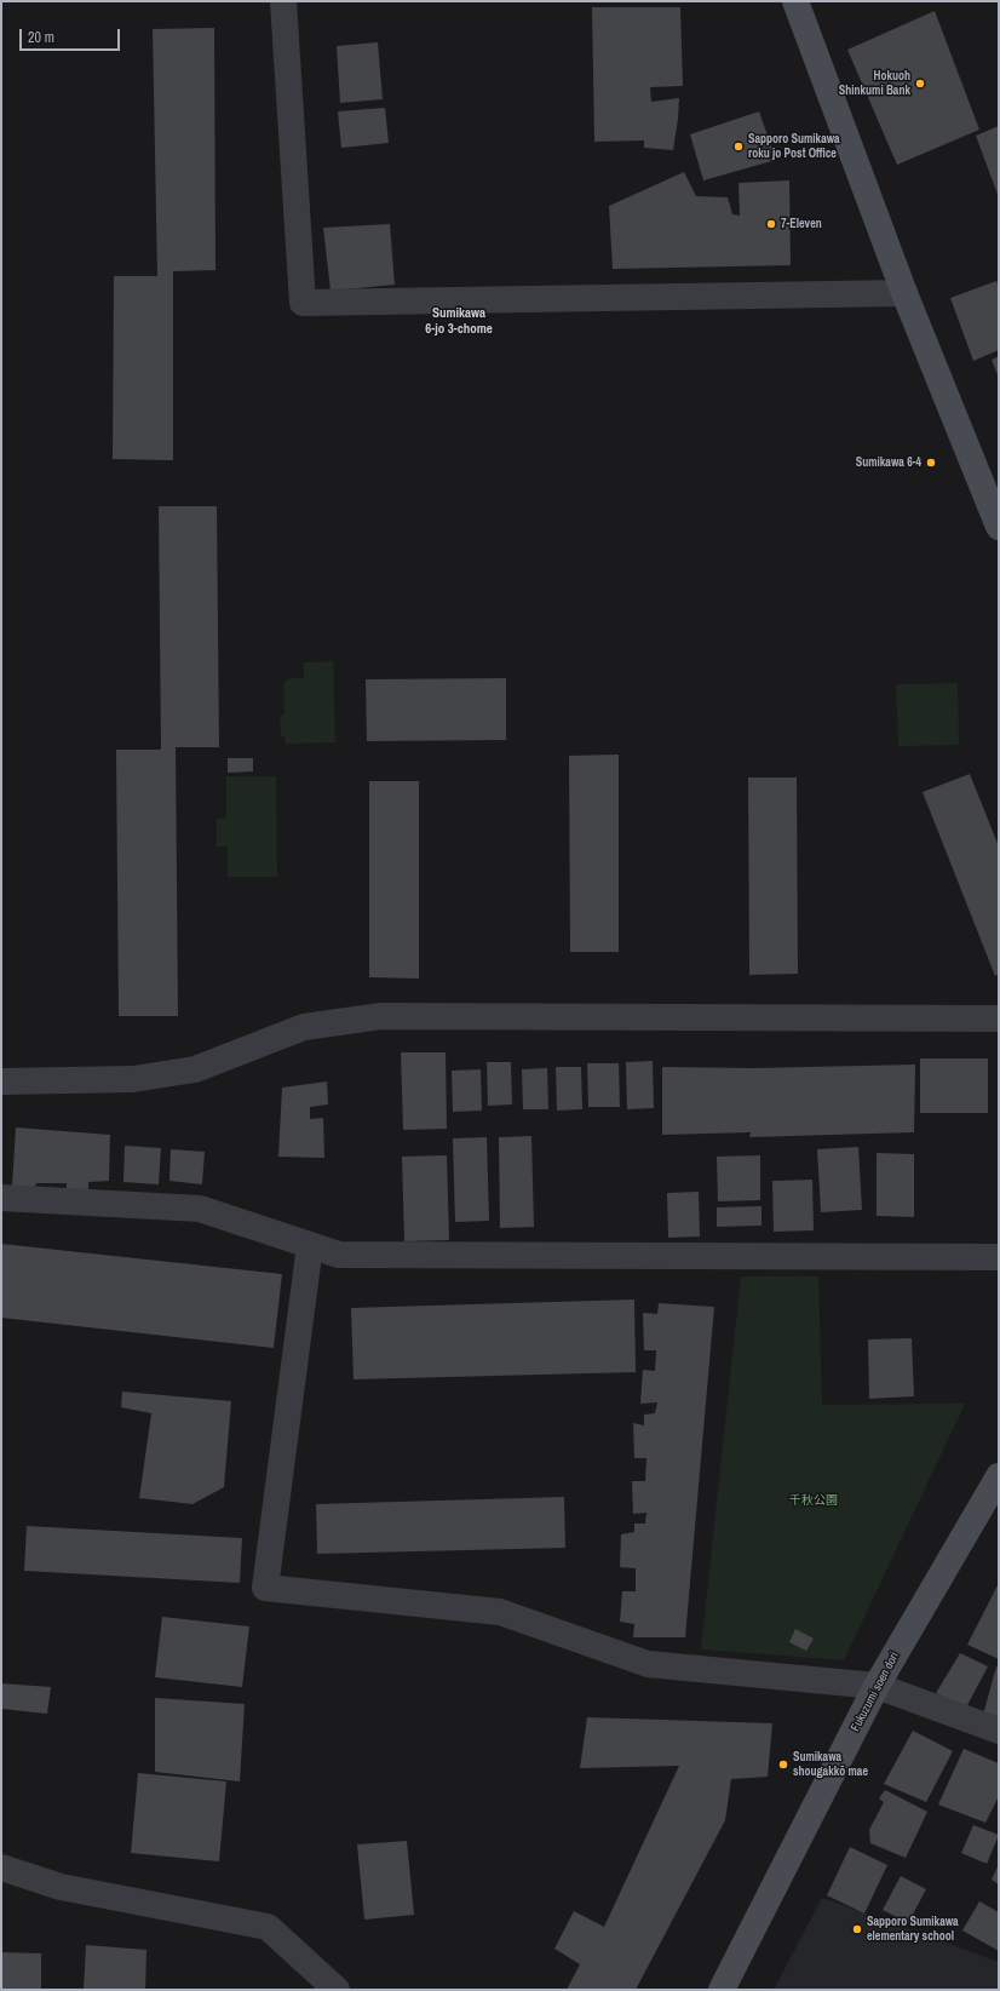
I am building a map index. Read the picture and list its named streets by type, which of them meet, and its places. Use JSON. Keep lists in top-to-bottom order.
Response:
{
  "streets": {
    "street": ["Fukuzumi soen dori"]
  },
  "districts": ["Sumikawa 6-jo 3-chome"],
  "parks": ["千秋公園"],
  "places": [
    "Hokuoh Shinkumi Bank",
    "Sapporo Sumikawa roku jo Post Office",
    "7-Eleven",
    "Sumikawa 6-4",
    "Sumikawa shougakkō mae",
    "Sapporo Sumikawa elementary school"
  ],
  "scale_bar": "20 m"
}
